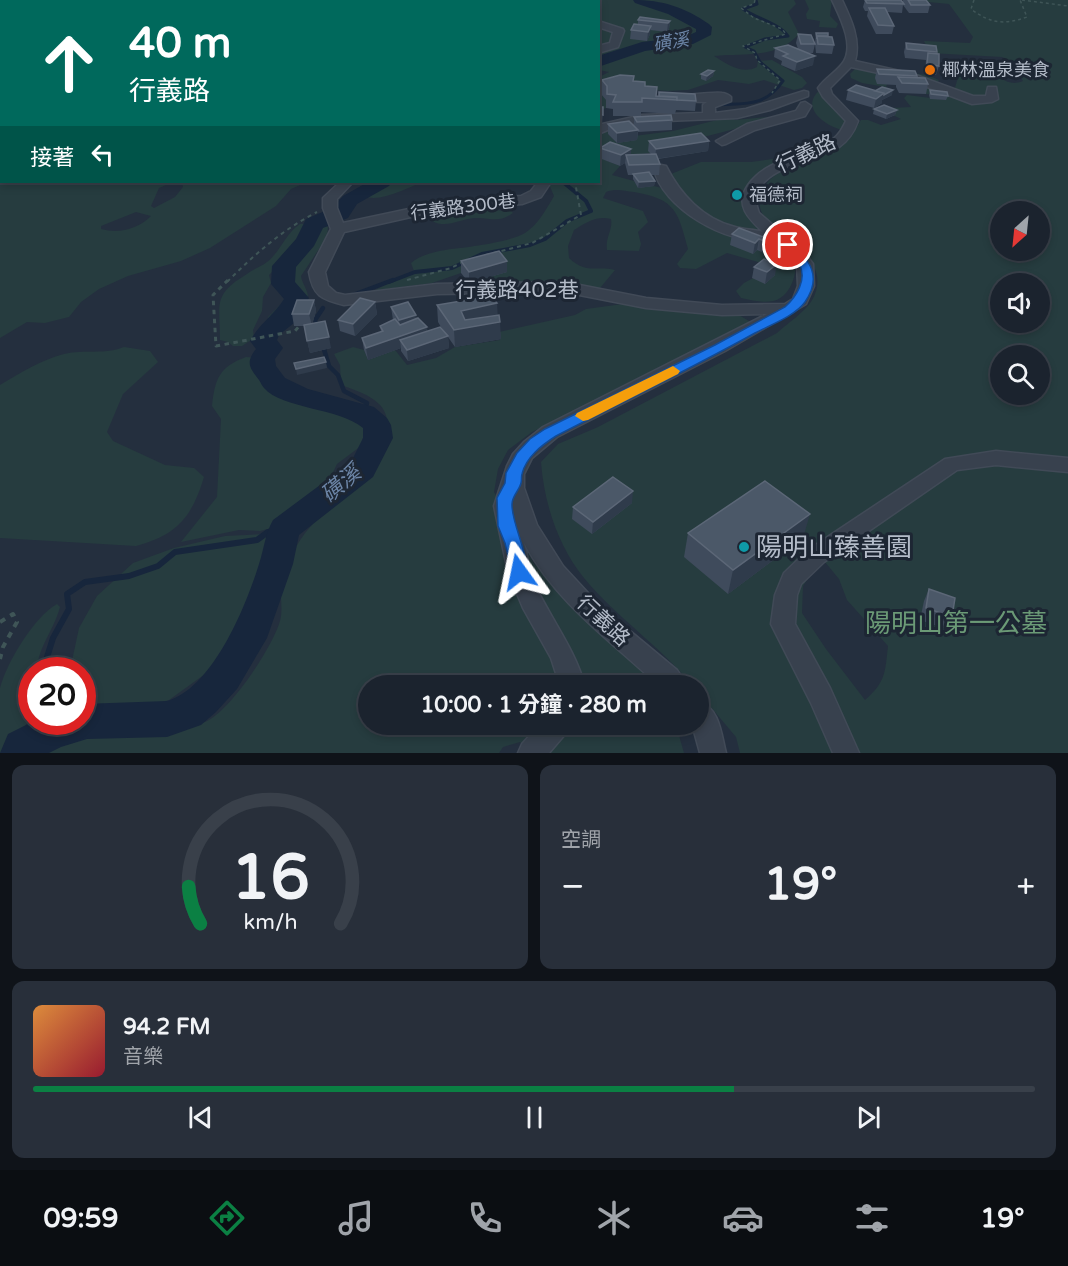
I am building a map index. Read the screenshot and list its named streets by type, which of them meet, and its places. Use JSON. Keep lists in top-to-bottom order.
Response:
{
  "streets": {
    "street": ["行義路", "行義路300巷", "行義路402巷"]
  },
  "crossings": [
    ["行義路", "行義路402巷"],
    ["行義路300巷", "行義路402巷"]
  ],
  "water": ["磺溪"],
  "parks": ["陽明山第一公墓"],
  "places": ["椰林溫泉美食", "福德祠", "陽明山臻善園"],
  "north": "bottom left",
  "page": {
    "turn": ["40 m", "行義路"],
    "then": "接著",
    "limit": "20",
    "trip": "10:00 · 1 分鐘 · 280 m",
    "tile": "空調",
    "heat": ["−", "19°", "+"],
    "song": ["94.2 FM", "音樂"],
    "tabs": ["09:59", "19°"],
    "gauge": ["16", "km/h"]
  }
}
